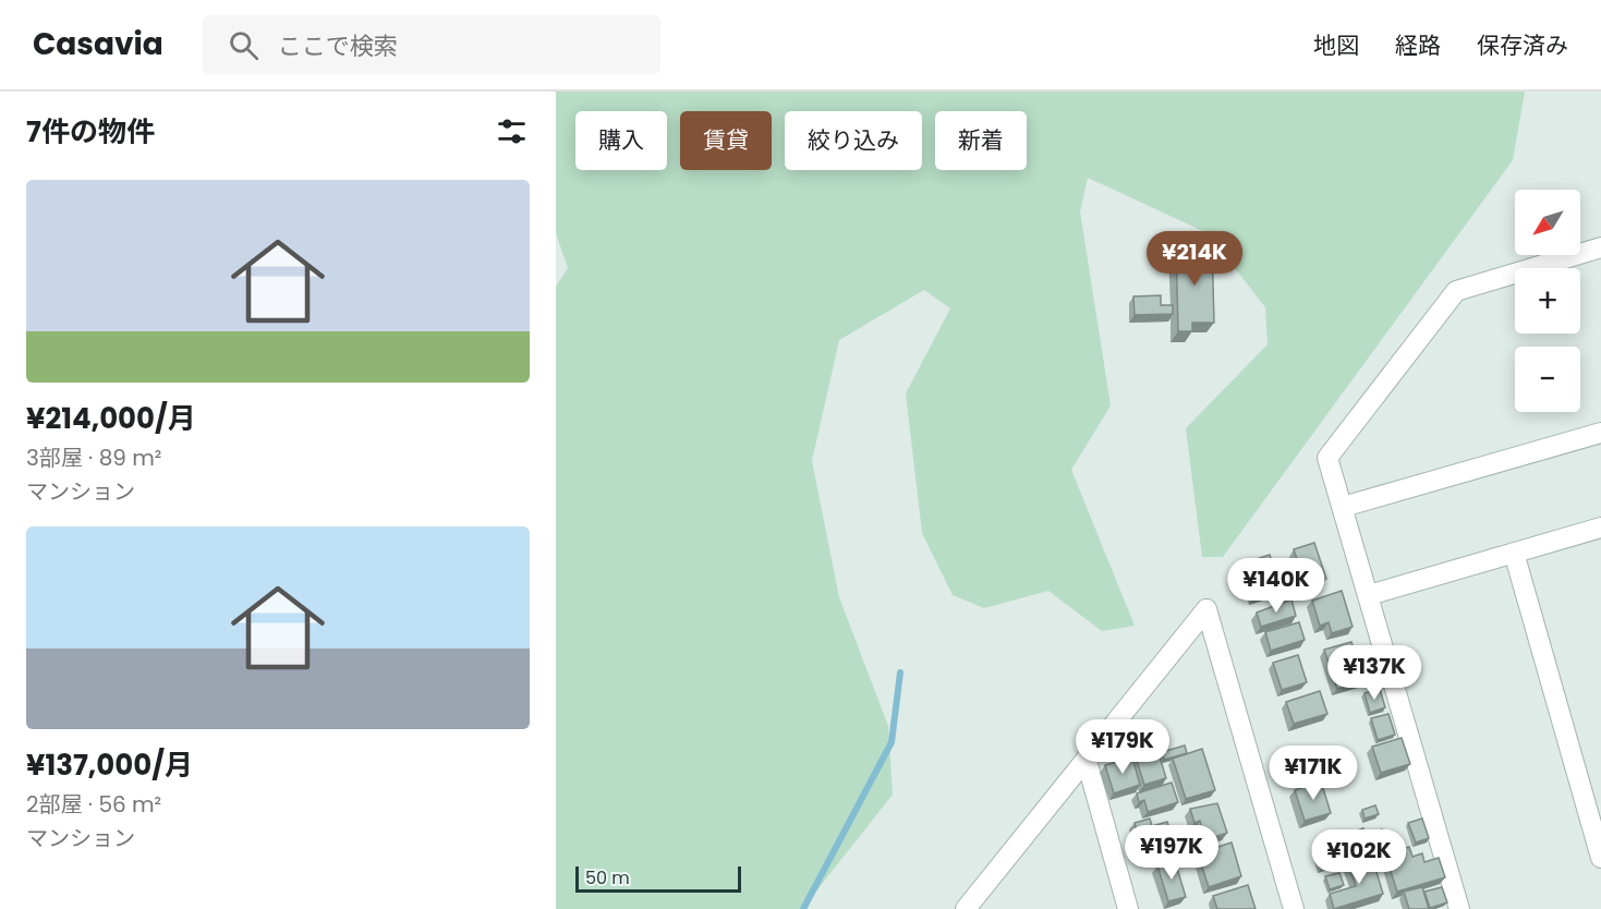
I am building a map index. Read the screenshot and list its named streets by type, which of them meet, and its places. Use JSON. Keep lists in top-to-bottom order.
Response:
{
  "scale_bar": "50 m",
  "north": "bottom left",
  "page": {
    "header": "Casavia",
    "search": "ここで検索",
    "nav": ["地図", "経路", "保存済み"],
    "heading": "7件の物件",
    "chip": [
      "購入",
      "賃貸",
      "絞り込み",
      "新着"
    ],
    "list": [
      {
        "name": "¥214,000/月",
        "note": "3部屋 · 89 m² · マンション"
      },
      {
        "name": "¥137,000/月",
        "note": "2部屋 · 56 m² · マンション"
      }
    ],
    "map_buttons": ["+", "−"],
    "price": [
      "¥214K",
      "¥140K",
      "¥137K",
      "¥179K",
      "¥171K",
      "¥197K",
      "¥102K"
    ],
    "scale": "50 m"
  }
}
